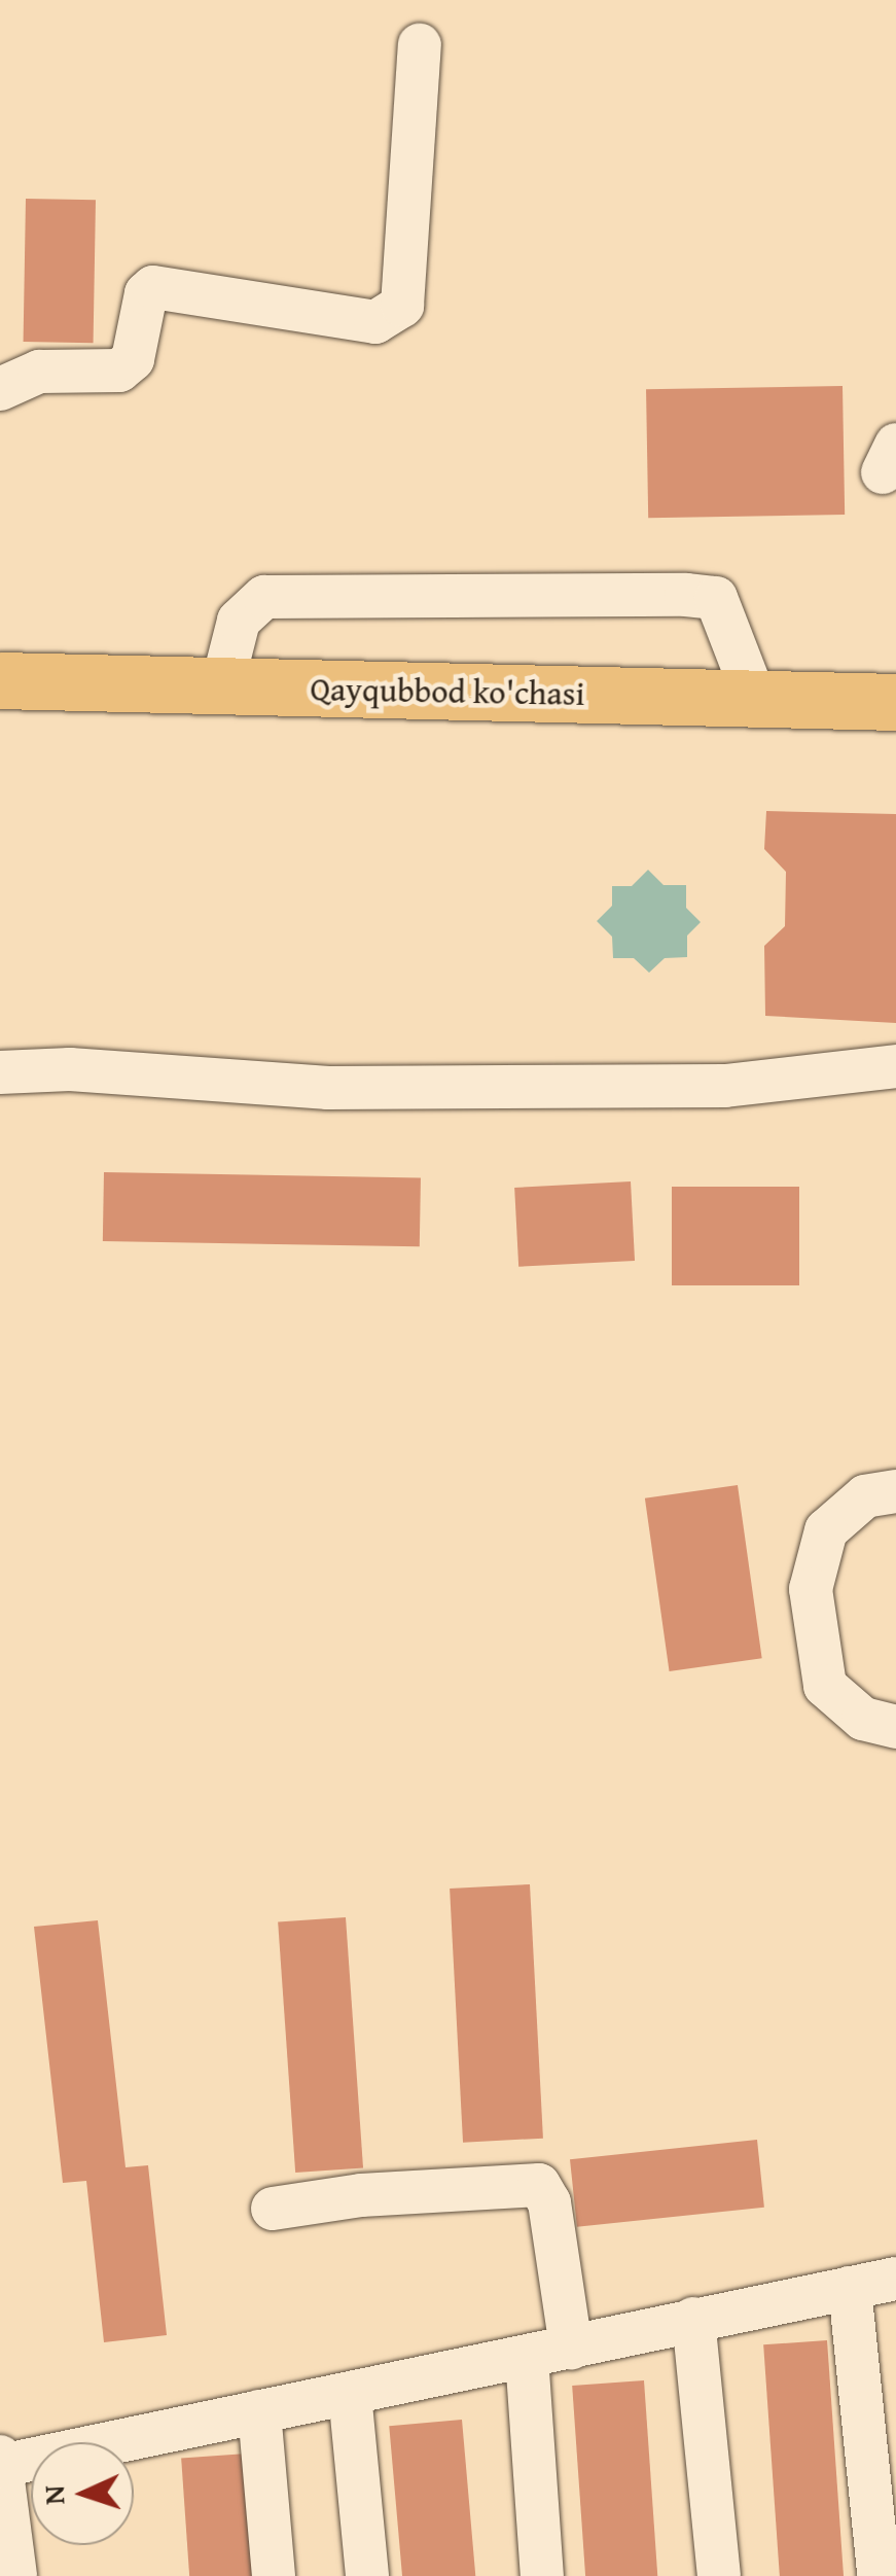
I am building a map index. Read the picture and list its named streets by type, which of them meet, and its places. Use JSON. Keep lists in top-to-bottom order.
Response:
{
  "streets": {
    "main road": ["Qayqubbod ko'chasi"]
  },
  "north": "left"
}
